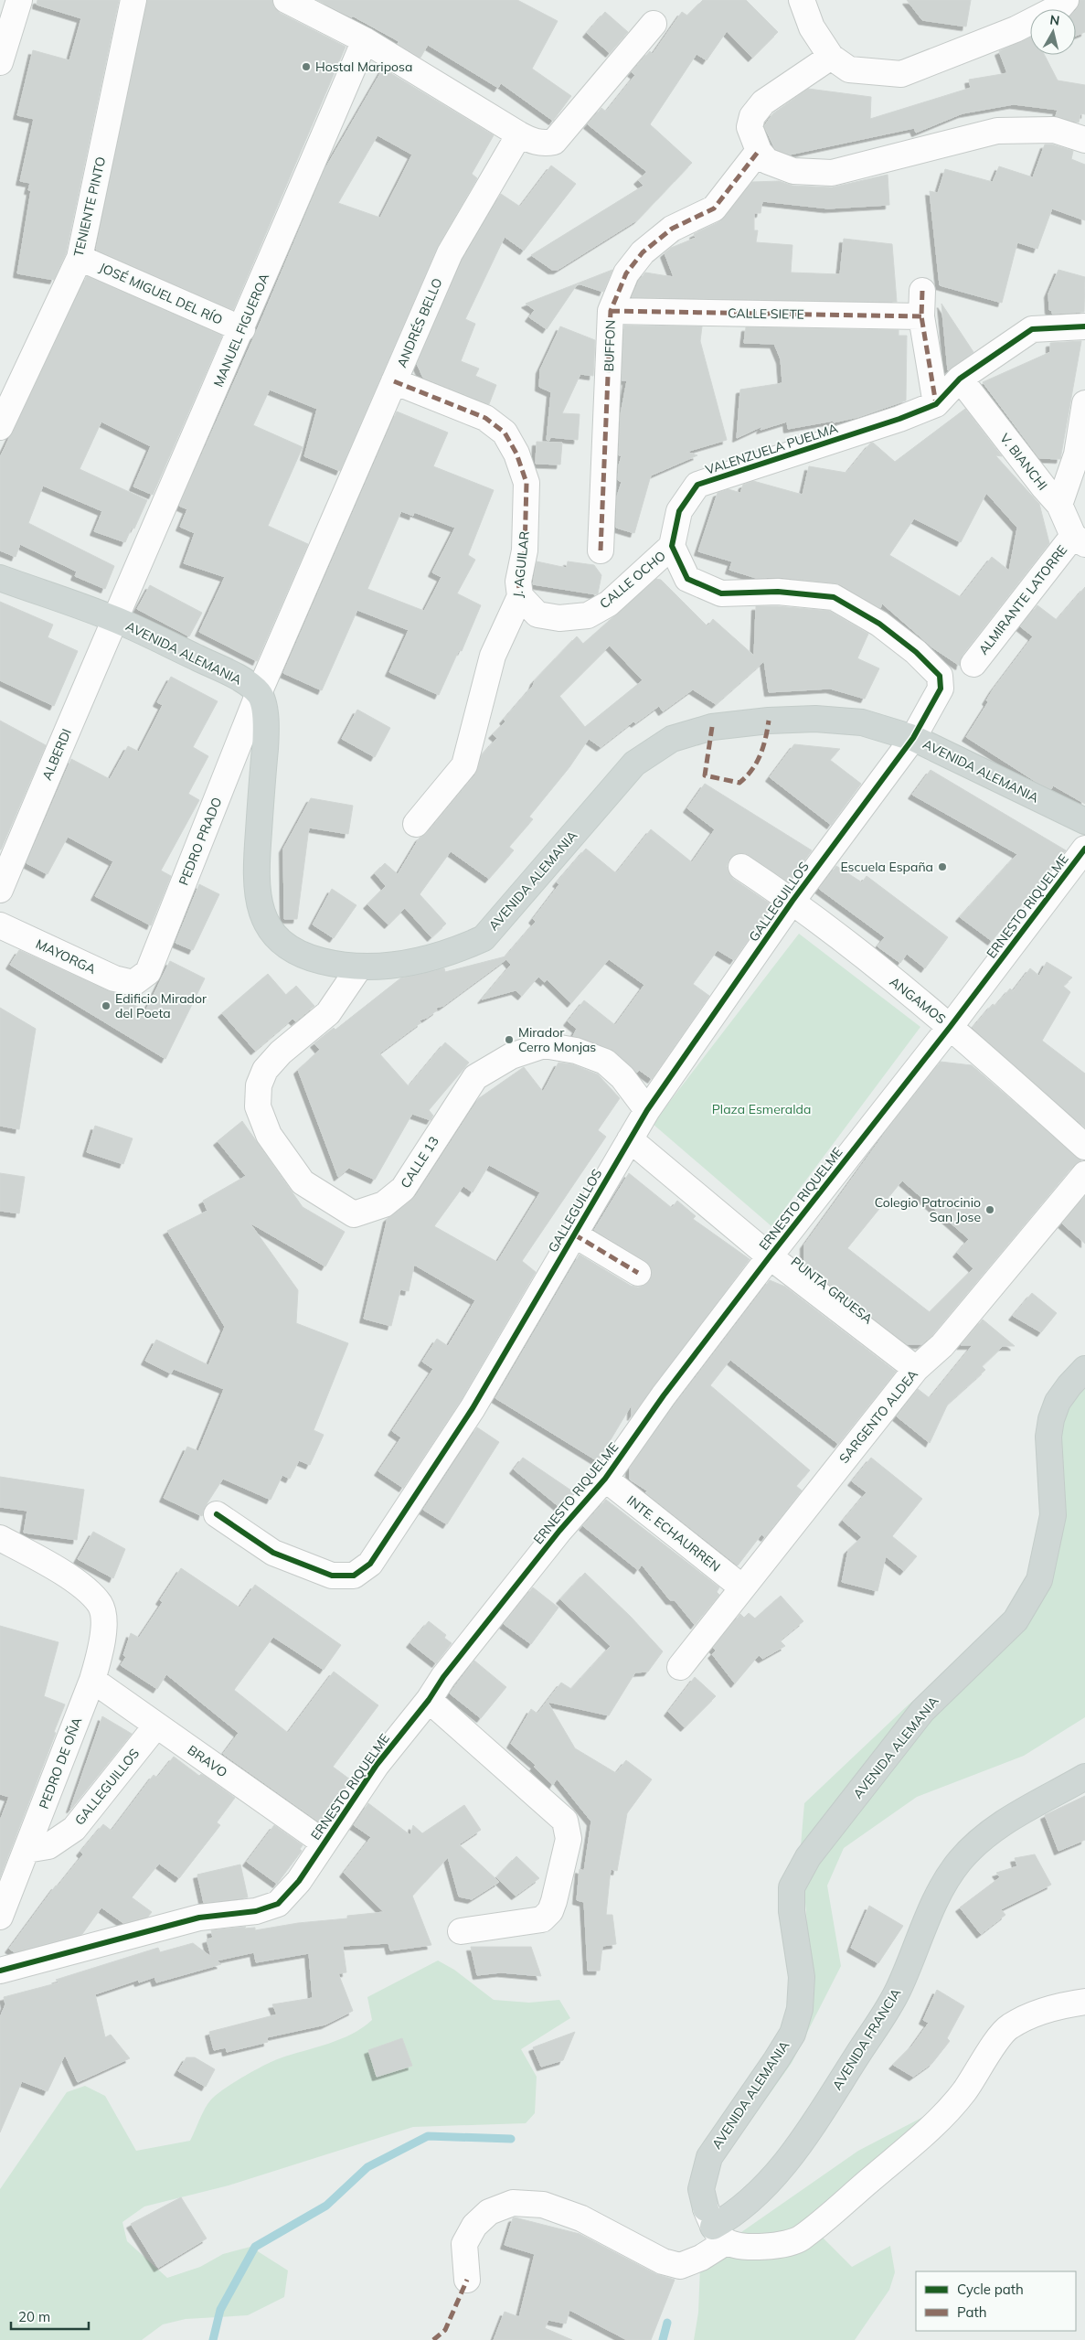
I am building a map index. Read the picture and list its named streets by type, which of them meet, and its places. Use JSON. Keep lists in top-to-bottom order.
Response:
{
  "streets": {
    "main road": ["AVENIDA ALEMANIA", "AVENIDA FRANCIA"],
    "street": [
      "TENIENTE PINTO",
      "JOSÉ MIGUEL DEL RÍO",
      "CALLE SIETE",
      "ANDRÉS BELLO",
      "MANUEL FIGUEROA",
      "BUFFON",
      "VALENZUELA PUELMA",
      "V. BIANCHI",
      "J. AGUILAR",
      "CALLE OCHO",
      "ALMIRANTE LATORRE",
      "ALBERDI",
      "PEDRO PRADO",
      "GALLEGUILLOS",
      "ERNESTO RIQUELME",
      "MAYORGA",
      "ANGAMOS",
      "CALLE 13",
      "PUNTA GRUESA",
      "SARGENTO ALDEA",
      "INTE. ECHAURREN",
      "BRAVO",
      "PEDRO DE OÑA"
    ]
  },
  "crossings": [
    ["TENIENTE PINTO", "JOSÉ MIGUEL DEL RÍO"],
    ["JOSÉ MIGUEL DEL RÍO", "MANUEL FIGUEROA"],
    ["CALLE SIETE", "BUFFON"],
    ["ANDRÉS BELLO", "J. AGUILAR"],
    ["ANDRÉS BELLO", "AVENIDA ALEMANIA"],
    ["ANDRÉS BELLO", "PEDRO PRADO"],
    ["MANUEL FIGUEROA", "AVENIDA ALEMANIA"],
    ["MANUEL FIGUEROA", "ALBERDI"],
    ["VALENZUELA PUELMA", "V. BIANCHI"],
    ["VALENZUELA PUELMA", "CALLE OCHO"],
    ["V. BIANCHI", "ALMIRANTE LATORRE"],
    ["J. AGUILAR", "CALLE OCHO"],
    ["AVENIDA ALEMANIA", "ALBERDI"],
    ["AVENIDA ALEMANIA", "PEDRO PRADO"],
    ["AVENIDA ALEMANIA", "GALLEGUILLOS"],
    ["AVENIDA ALEMANIA", "CALLE 13"],
    ["AVENIDA ALEMANIA", "AVENIDA FRANCIA"],
    ["PEDRO PRADO", "MAYORGA"],
    ["GALLEGUILLOS", "ANGAMOS"],
    ["GALLEGUILLOS", "CALLE 13"],
    ["GALLEGUILLOS", "PUNTA GRUESA"],
    ["GALLEGUILLOS", "BRAVO"],
    ["GALLEGUILLOS", "PEDRO DE OÑA"],
    ["ERNESTO RIQUELME", "ANGAMOS"],
    ["ERNESTO RIQUELME", "PUNTA GRUESA"],
    ["ERNESTO RIQUELME", "INTE. ECHAURREN"],
    ["ERNESTO RIQUELME", "BRAVO"],
    ["PUNTA GRUESA", "SARGENTO ALDEA"],
    ["SARGENTO ALDEA", "INTE. ECHAURREN"],
    ["BRAVO", "PEDRO DE OÑA"]
  ],
  "parks": ["Plaza Esmeralda"],
  "places": [
    "Hostal Mariposa",
    "Escuela España",
    "Edificio Mirador del Poeta",
    "Mirador Cerro Monjas",
    "Colegio Patrocinio San Jose"
  ],
  "legend": ["Cycle path", "Path"],
  "scale_bar": "20 m",
  "north": "top"
}
